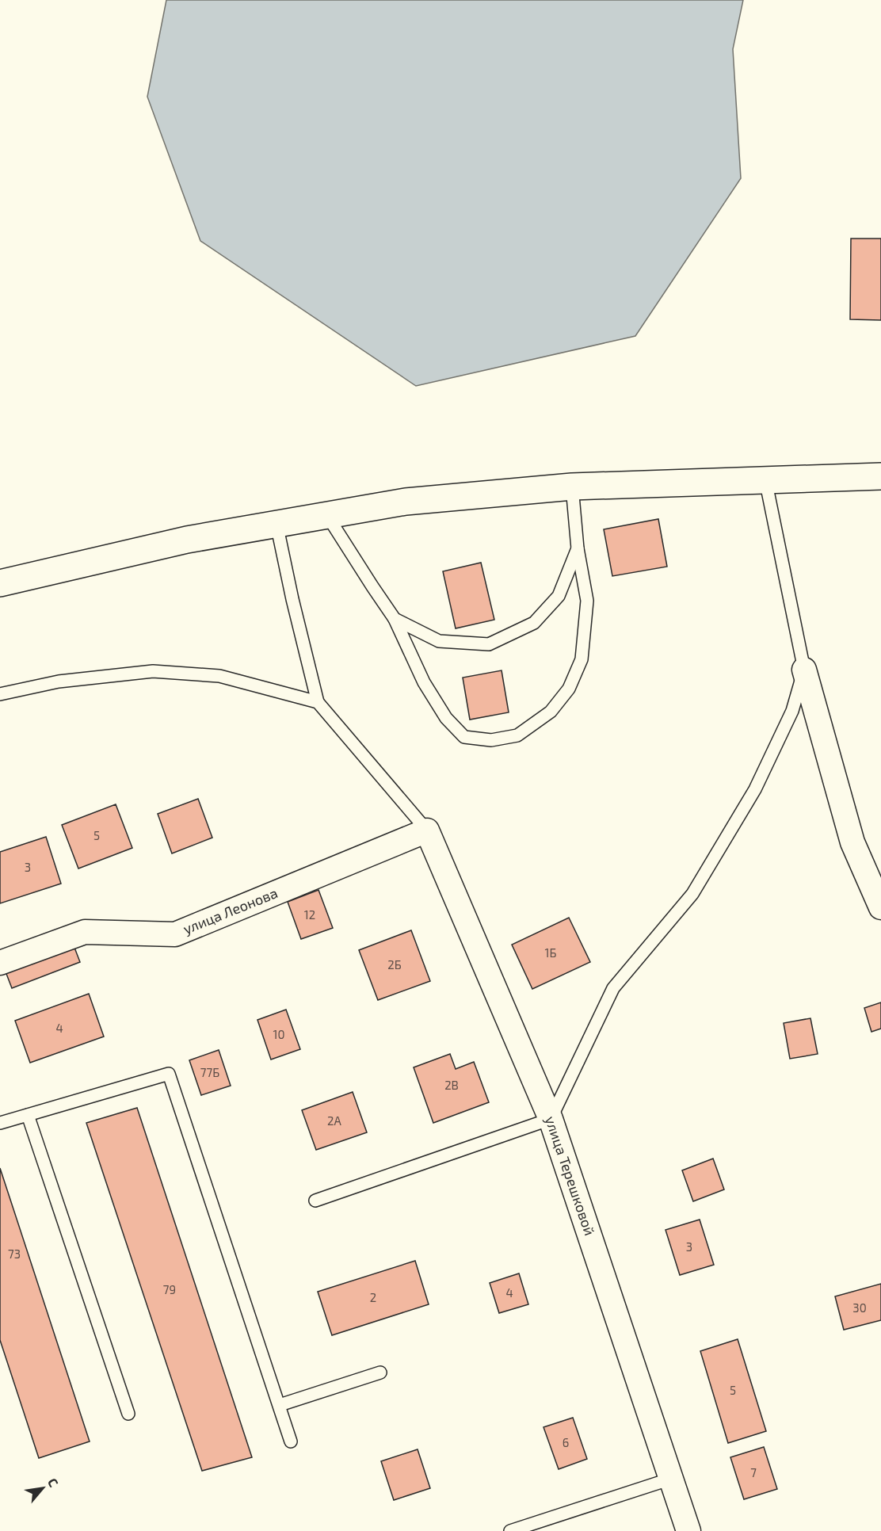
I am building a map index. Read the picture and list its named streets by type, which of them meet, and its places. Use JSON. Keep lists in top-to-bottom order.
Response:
{
  "streets": {
    "street": ["улица Леонова", "улица Терешковой"]
  },
  "crossings": [
    ["улица Леонова", "улица Терешковой"]
  ],
  "house_numbers": [
    "5",
    "3",
    "12",
    "1Б",
    "2Б",
    "4",
    "10",
    "77Б",
    "2В",
    "2А",
    "3",
    "73",
    "79",
    "4",
    "2",
    "30",
    "5",
    "6",
    "7"
  ],
  "north": "top right"
}
